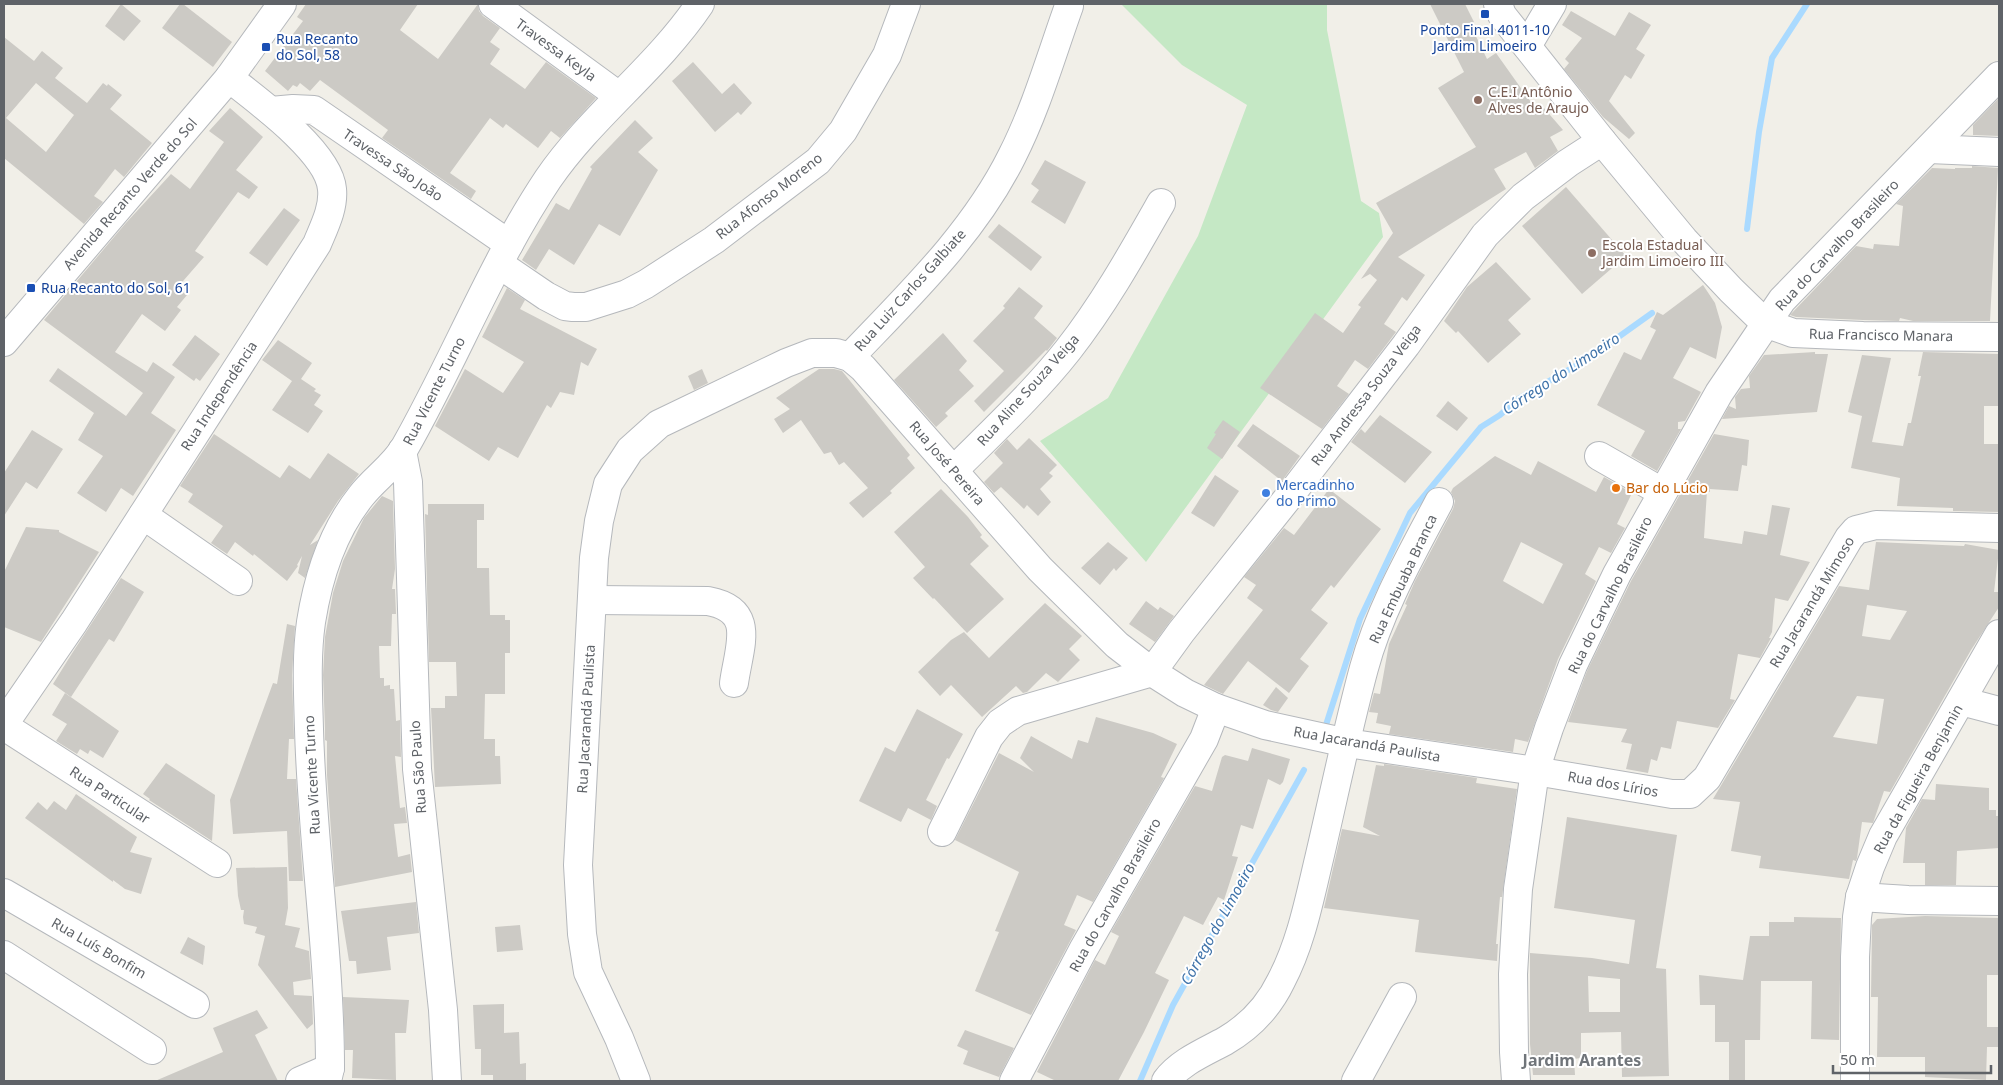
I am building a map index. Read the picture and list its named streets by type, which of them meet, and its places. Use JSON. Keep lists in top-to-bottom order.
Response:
{
  "streets": {
    "street": [
      "Travessa Keyla",
      "Travessa São João",
      "Avenida Recanto Verde do Sol",
      "Rua Afonso Moreno",
      "Rua do Carvalho Brasileiro",
      "Rua Luiz Carlos Galbiate",
      "Rua Francisco Manara",
      "Rua Aline Souza Veiga",
      "Rua Vicente Turno",
      "Rua Andressa Souza Veiga",
      "Rua Independência",
      "Rua José Pereira",
      "Rua Embuaba Branca",
      "Rua Jacarandá Mimoso",
      "Rua Jacarandá Paulista",
      "Rua São Paulo",
      "Rua da Figueira Benjamin",
      "Rua dos Lírios",
      "Rua Particular",
      "Rua Luís Bonfim"
    ]
  },
  "crossings": [
    ["Travessa Keyla", "Rua Vicente Turno"],
    ["Travessa São João", "Rua Afonso Moreno"],
    ["Travessa São João", "Rua Vicente Turno"],
    ["Travessa São João", "Rua Independência"],
    ["Avenida Recanto Verde do Sol", "Rua Independência"],
    ["Rua Afonso Moreno", "Rua Vicente Turno"],
    ["Rua do Carvalho Brasileiro", "Rua Francisco Manara"],
    ["Rua do Carvalho Brasileiro", "Rua Jacarandá Paulista"],
    ["Rua do Carvalho Brasileiro", "Rua dos Lírios"],
    ["Rua Luiz Carlos Galbiate", "Rua José Pereira"],
    ["Rua Luiz Carlos Galbiate", "Rua Jacarandá Paulista"],
    ["Rua Aline Souza Veiga", "Rua José Pereira"],
    ["Rua Vicente Turno", "Rua São Paulo"],
    ["Rua Andressa Souza Veiga", "Rua José Pereira"],
    ["Rua Andressa Souza Veiga", "Rua Jacarandá Paulista"],
    ["Rua Independência", "Rua Particular"],
    ["Rua José Pereira", "Rua Jacarandá Paulista"],
    ["Rua Embuaba Branca", "Rua Jacarandá Paulista"],
    ["Rua Jacarandá Mimoso", "Rua dos Lírios"],
    ["Rua Jacarandá Paulista", "Rua dos Lírios"]
  ],
  "districts": ["Jardim Arantes"],
  "water": ["Córrego do Limoeiro"],
  "places": {
    "transit": ["Ponto Final 4011-10 Jardim Limoeiro", "Rua Recanto do Sol, 58", "Rua Recanto do Sol, 61"],
    "other": [
      "C.E.I Antônio Alves de Araujo",
      "Escola Estadual Jardim Limoeiro III",
      "Bar do Lúcio",
      "Mercadinho do Primo"
    ]
  },
  "scale_bar": "50 m"
}
